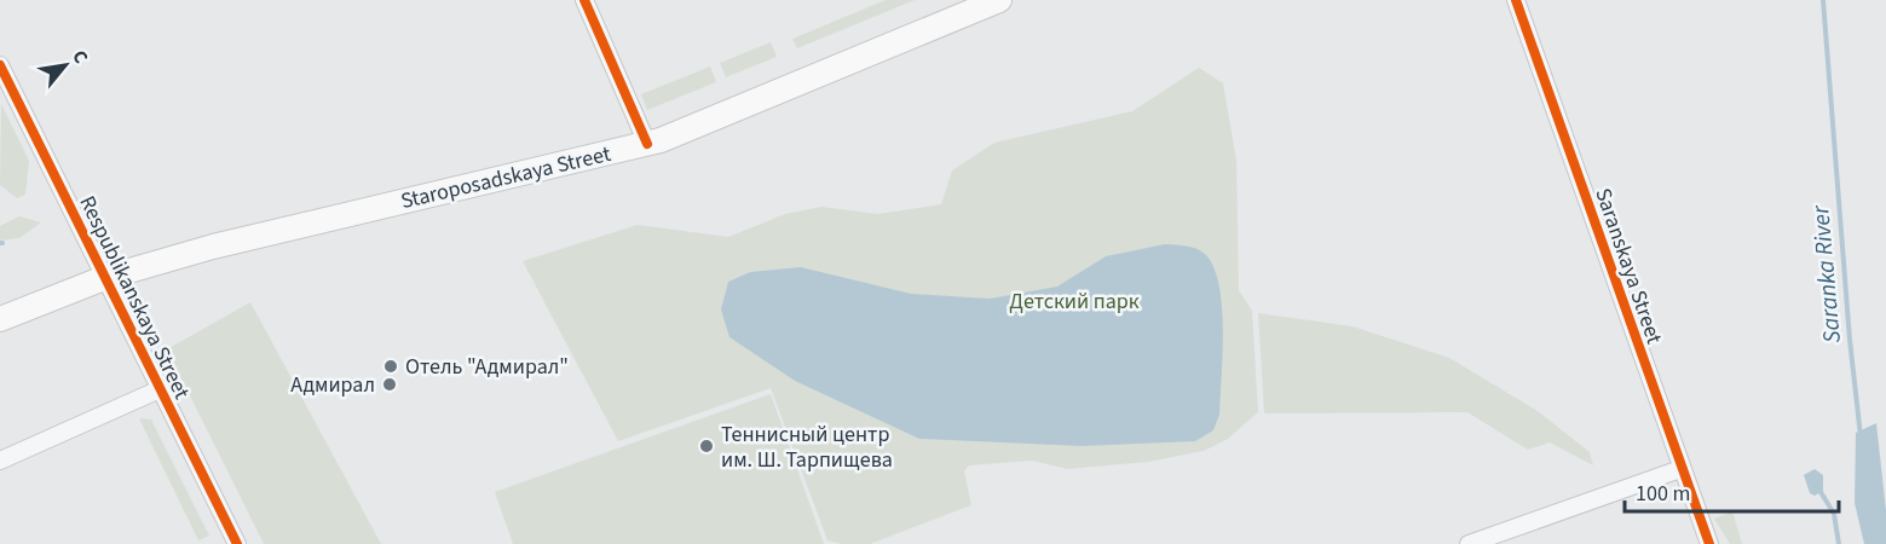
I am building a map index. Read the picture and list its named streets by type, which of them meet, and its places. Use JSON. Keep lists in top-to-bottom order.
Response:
{
  "streets": {
    "main road": ["Staroposadskaya Street"],
    "street": ["Saranskaya Street", "Respublikanskaya Street"]
  },
  "crossings": [
    ["Staroposadskaya Street", "Respublikanskaya Street"]
  ],
  "water": ["Saranka River"],
  "parks": ["Детский парк"],
  "places": ["Отель \"Адмирал\"", "Адмирал", "Теннисный центр им. Ш. Тарпищева"],
  "scale_bar": "100 m",
  "north": "top right"
}
